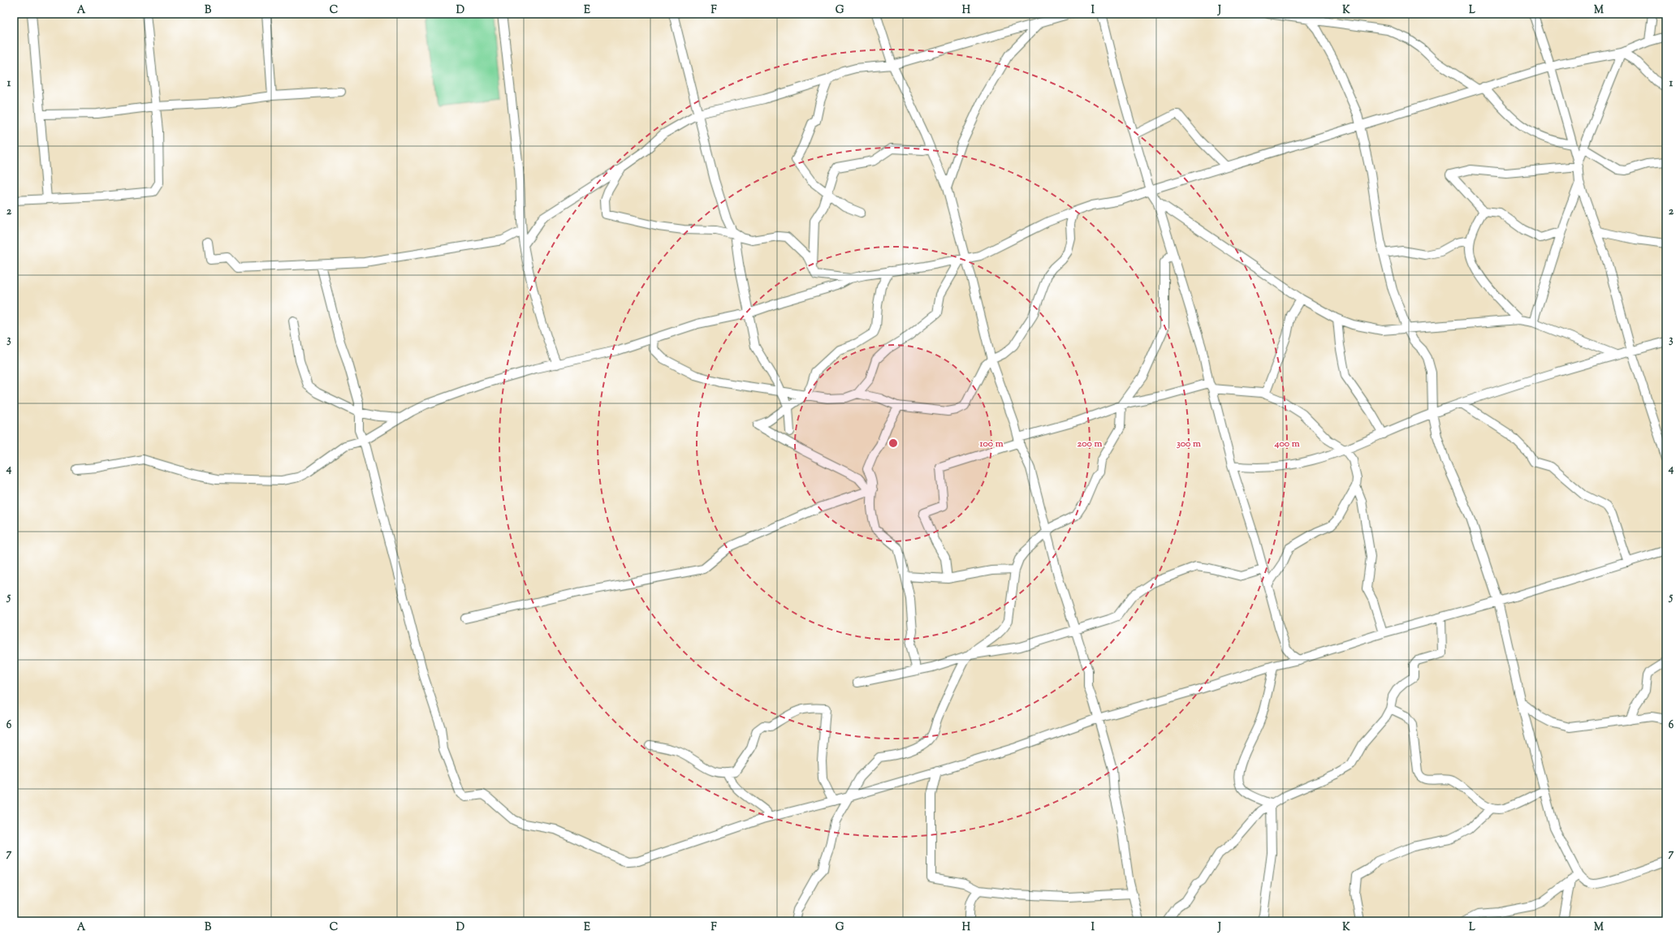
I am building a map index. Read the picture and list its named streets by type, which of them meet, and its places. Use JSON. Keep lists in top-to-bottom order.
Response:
{
  "grid": {
    "columns": [
      "A",
      "B",
      "C",
      "D",
      "E",
      "F",
      "G",
      "H",
      "I",
      "J",
      "K",
      "L",
      "M"
    ],
    "rows": [
      "1",
      "2",
      "3",
      "4",
      "5",
      "6",
      "7"
    ]
  },
  "rings": [
    "100 m",
    "200 m",
    "300 m",
    "400 m"
  ]
}
